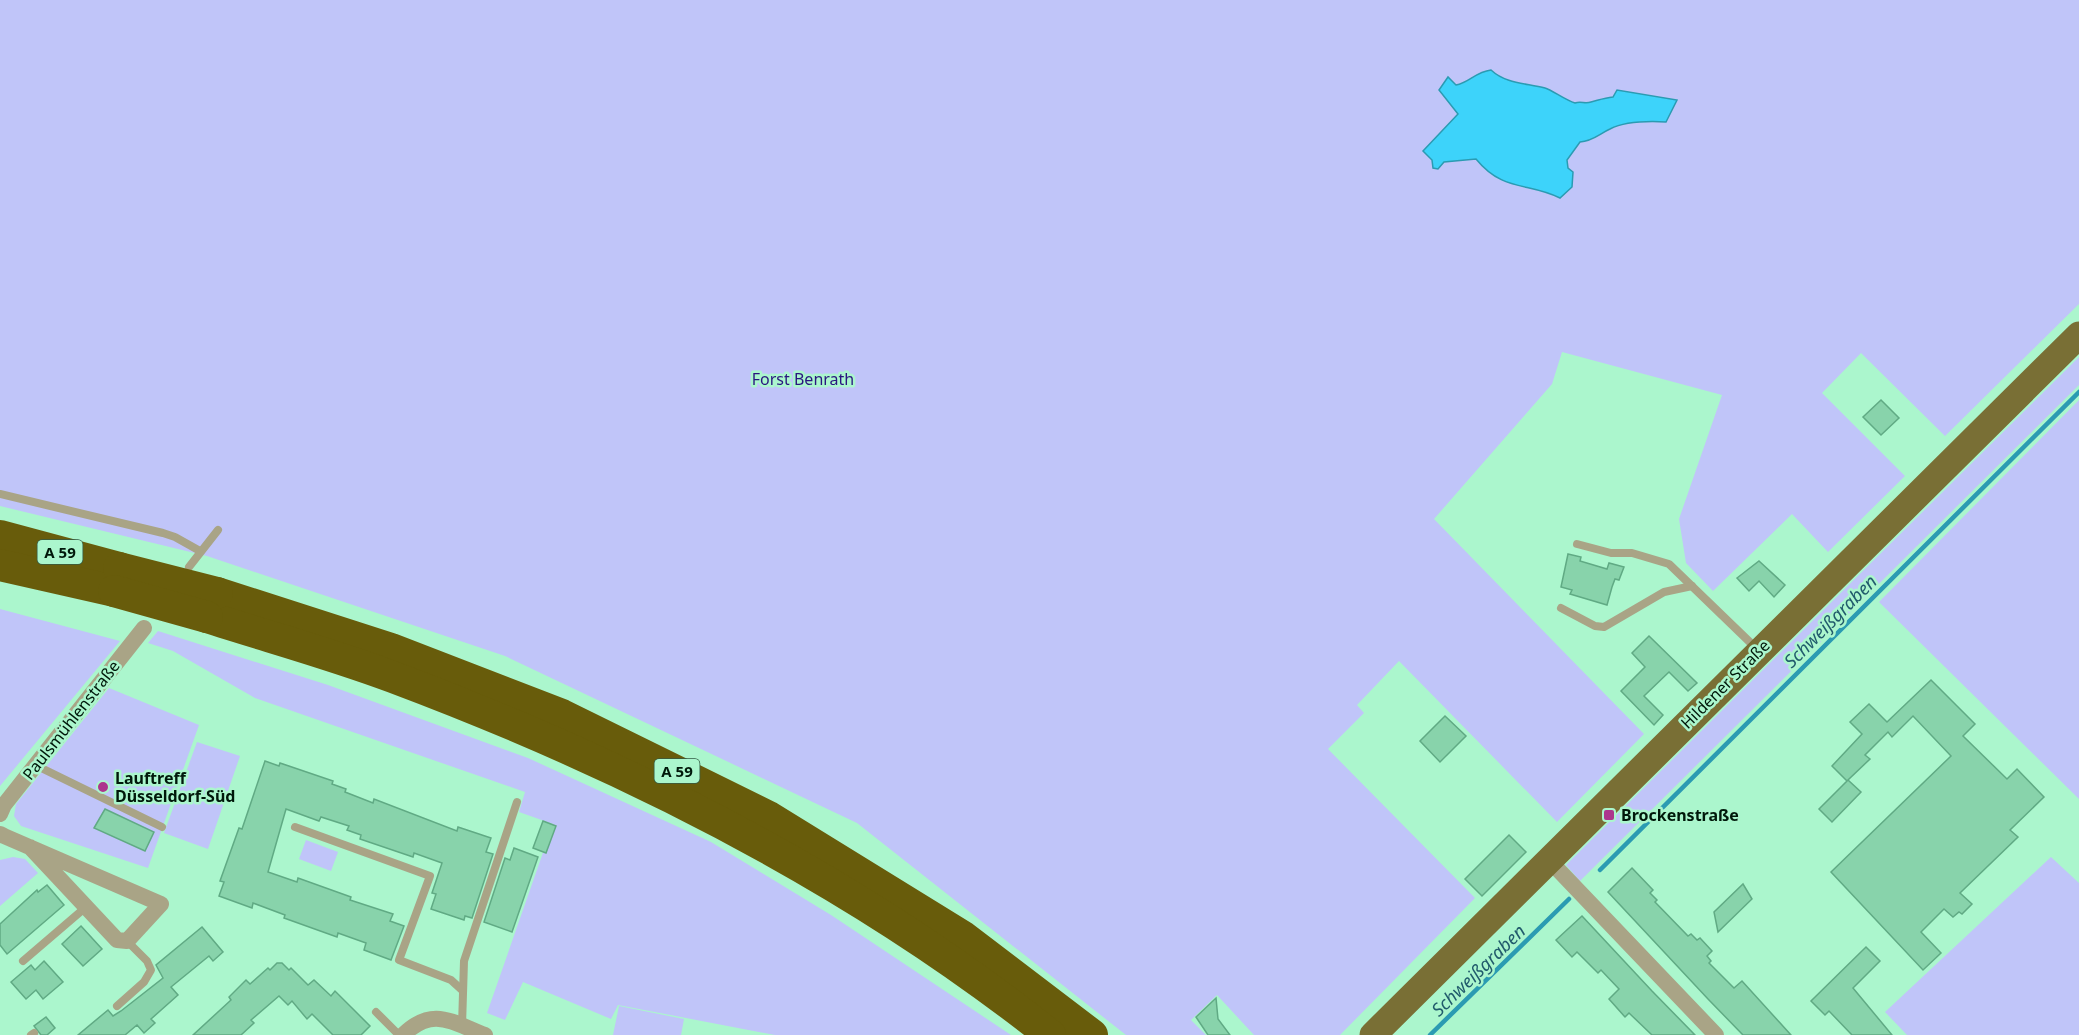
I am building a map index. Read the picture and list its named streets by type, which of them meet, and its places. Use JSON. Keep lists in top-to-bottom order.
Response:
{
  "streets": {
    "highway": ["A 59"],
    "main road": ["Hildener Straße"],
    "street": ["Paulsmühlenstraße"]
  },
  "water": ["Schweißgraben"],
  "parks": ["Forst Benrath"],
  "places": {
    "other": ["Lauftreff Düsseldorf-Süd"],
    "transit": ["Brockenstraße"]
  }
}
